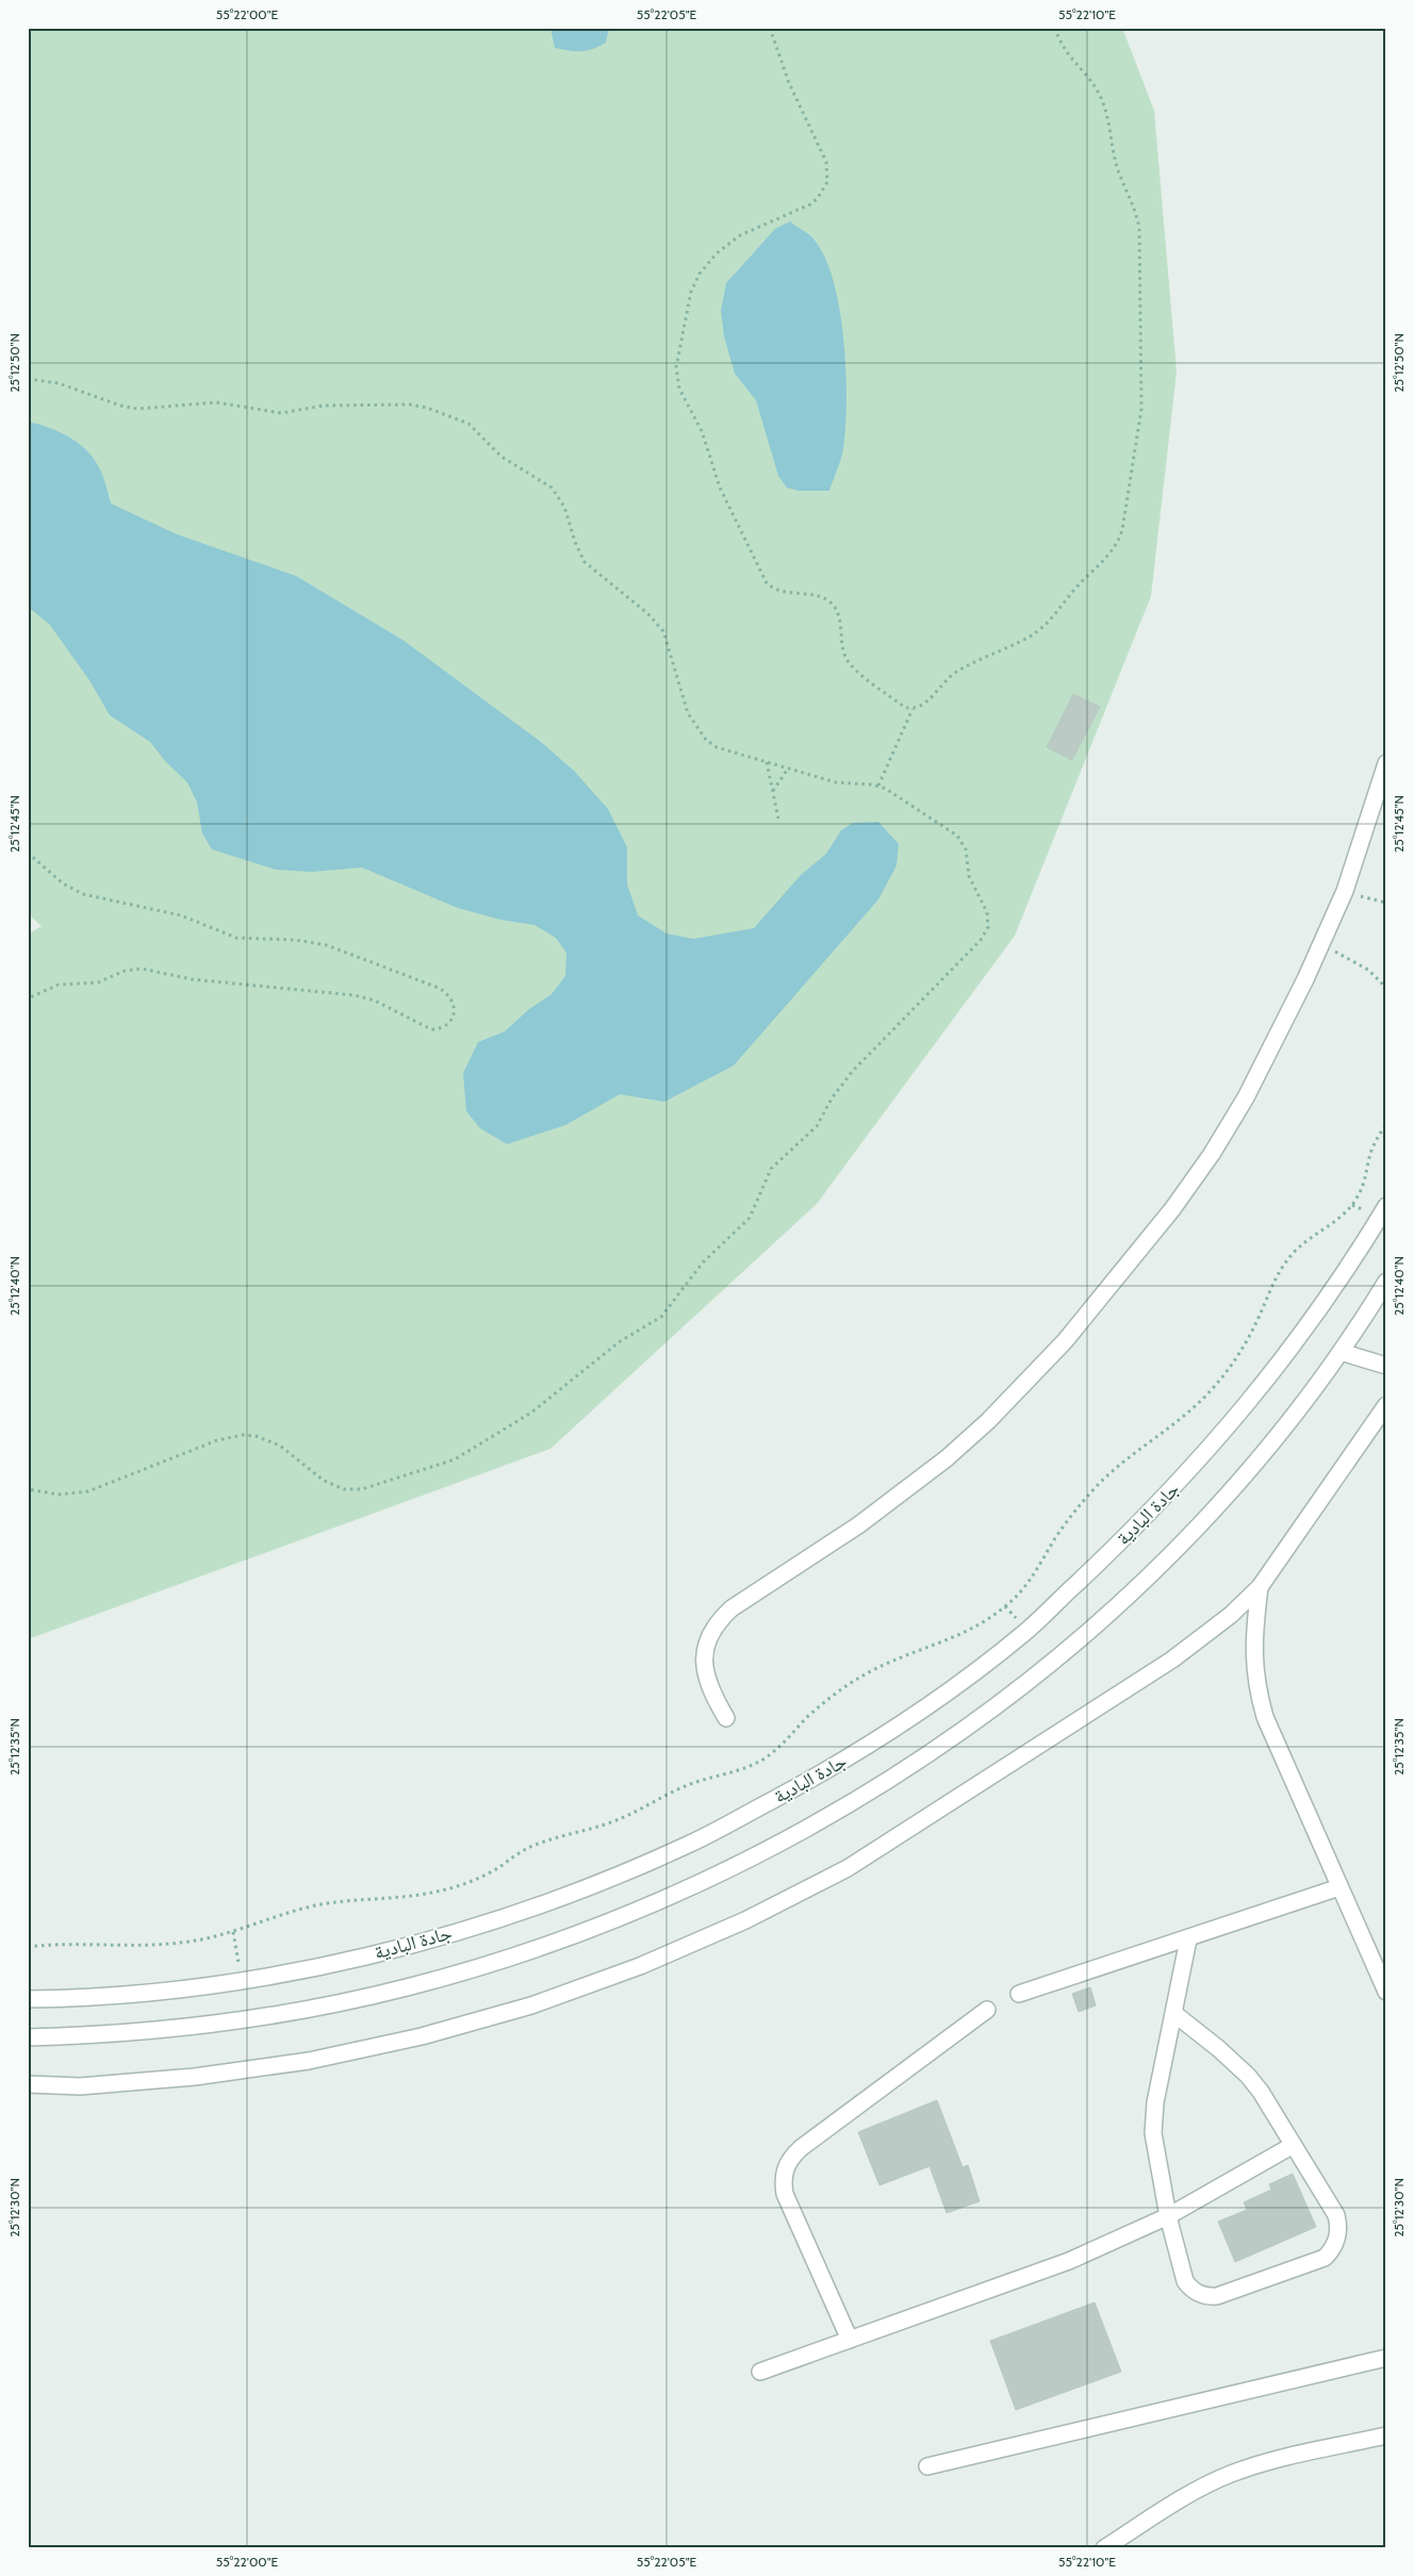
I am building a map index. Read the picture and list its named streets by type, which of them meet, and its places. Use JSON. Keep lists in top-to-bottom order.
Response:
{
  "streets": {
    "street": ["جادة البادية"]
  },
  "coordinates": [
    "55°22'00\"E",
    "55°22'05\"E",
    "55°22'10\"E",
    "25°12'50\"N",
    "25°12'45\"N",
    "25°12'40\"N",
    "25°12'35\"N",
    "25°12'30\"N"
  ]
}
